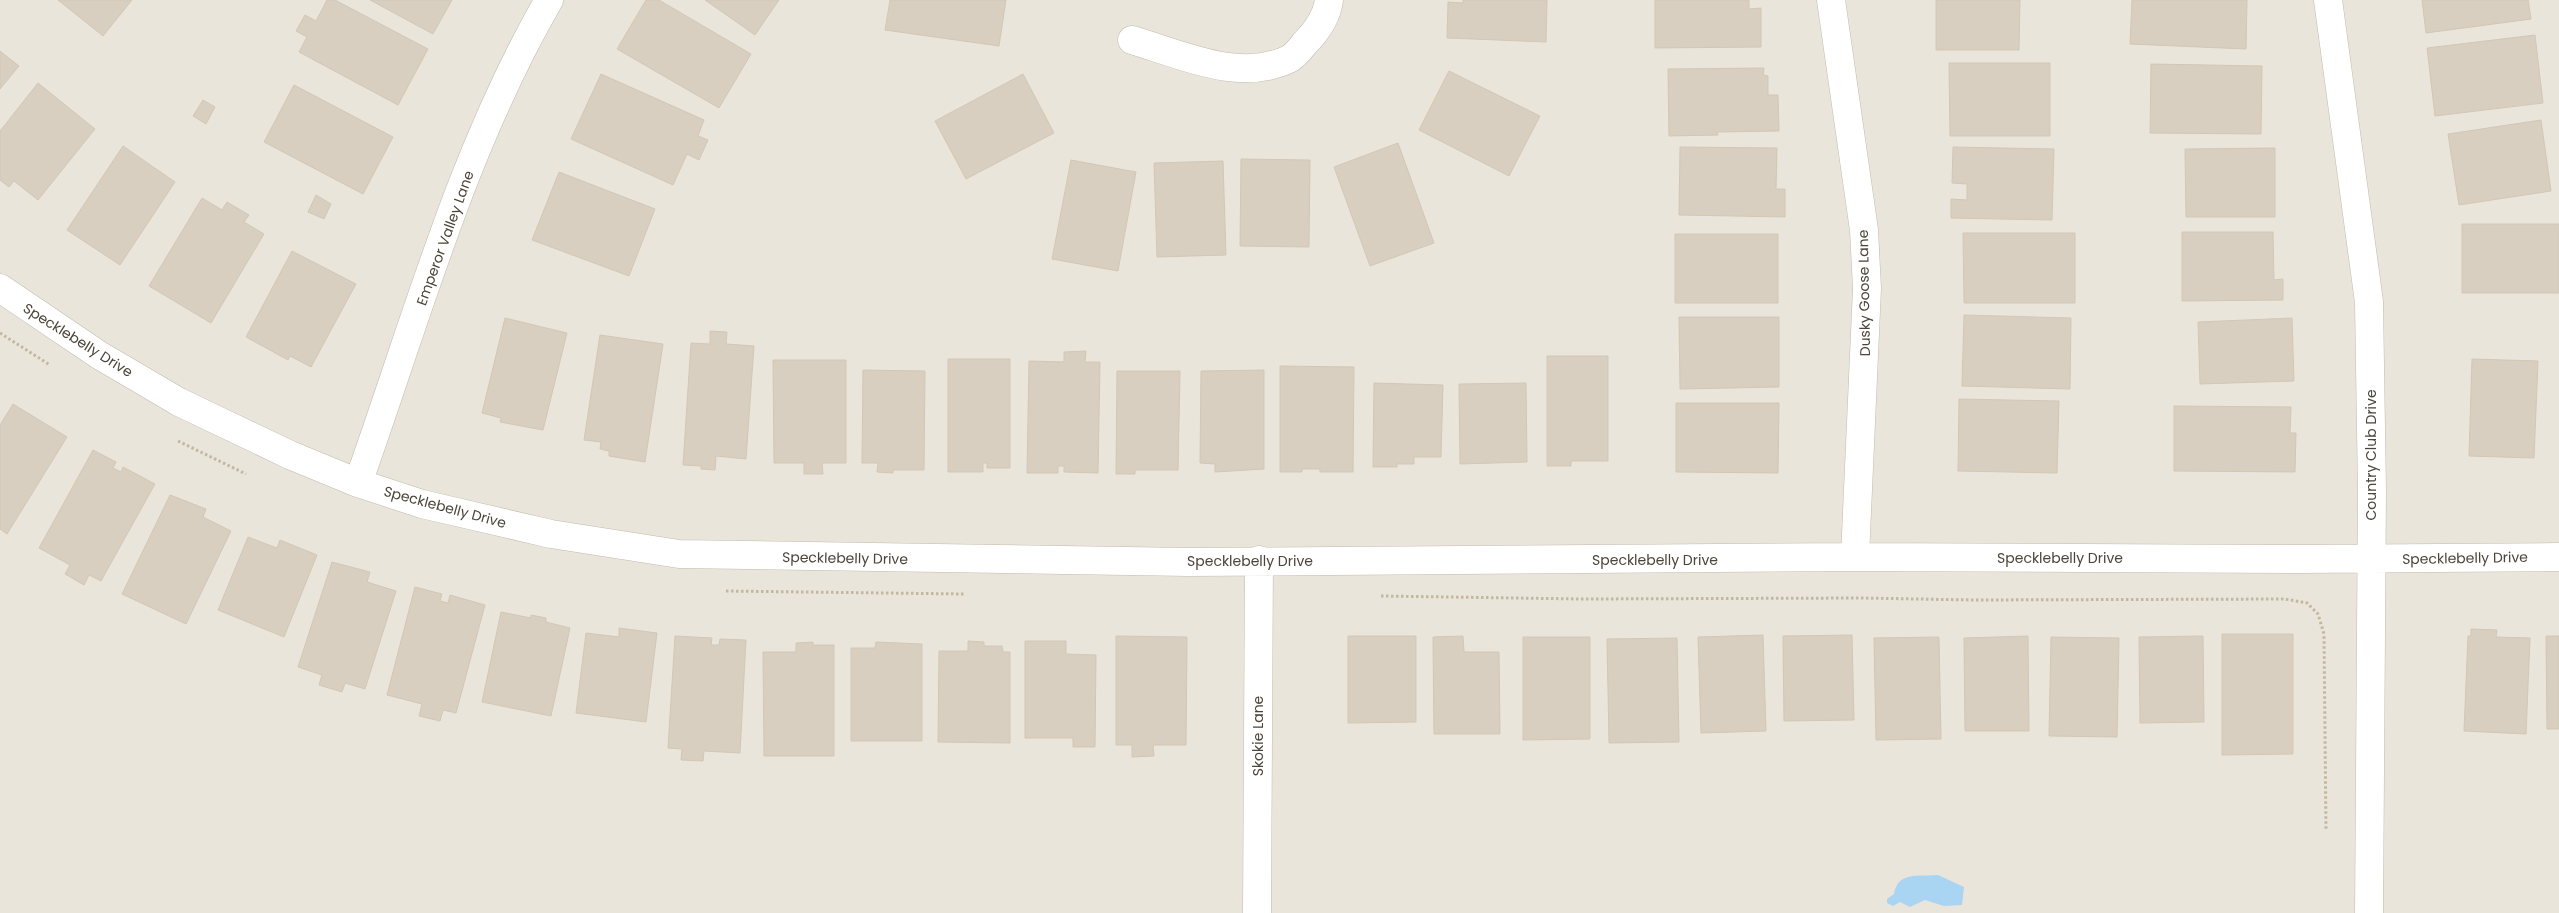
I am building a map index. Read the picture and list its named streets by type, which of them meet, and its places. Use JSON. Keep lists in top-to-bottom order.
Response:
{
  "streets": {
    "street": [
      "Emperor Valley Lane",
      "Dusky Goose Lane",
      "Specklebelly Drive",
      "Country Club Drive",
      "Skokie Lane"
    ]
  },
  "crossings": [
    ["Emperor Valley Lane", "Specklebelly Drive"],
    ["Dusky Goose Lane", "Specklebelly Drive"],
    ["Specklebelly Drive", "Country Club Drive"],
    ["Specklebelly Drive", "Skokie Lane"]
  ]
}
